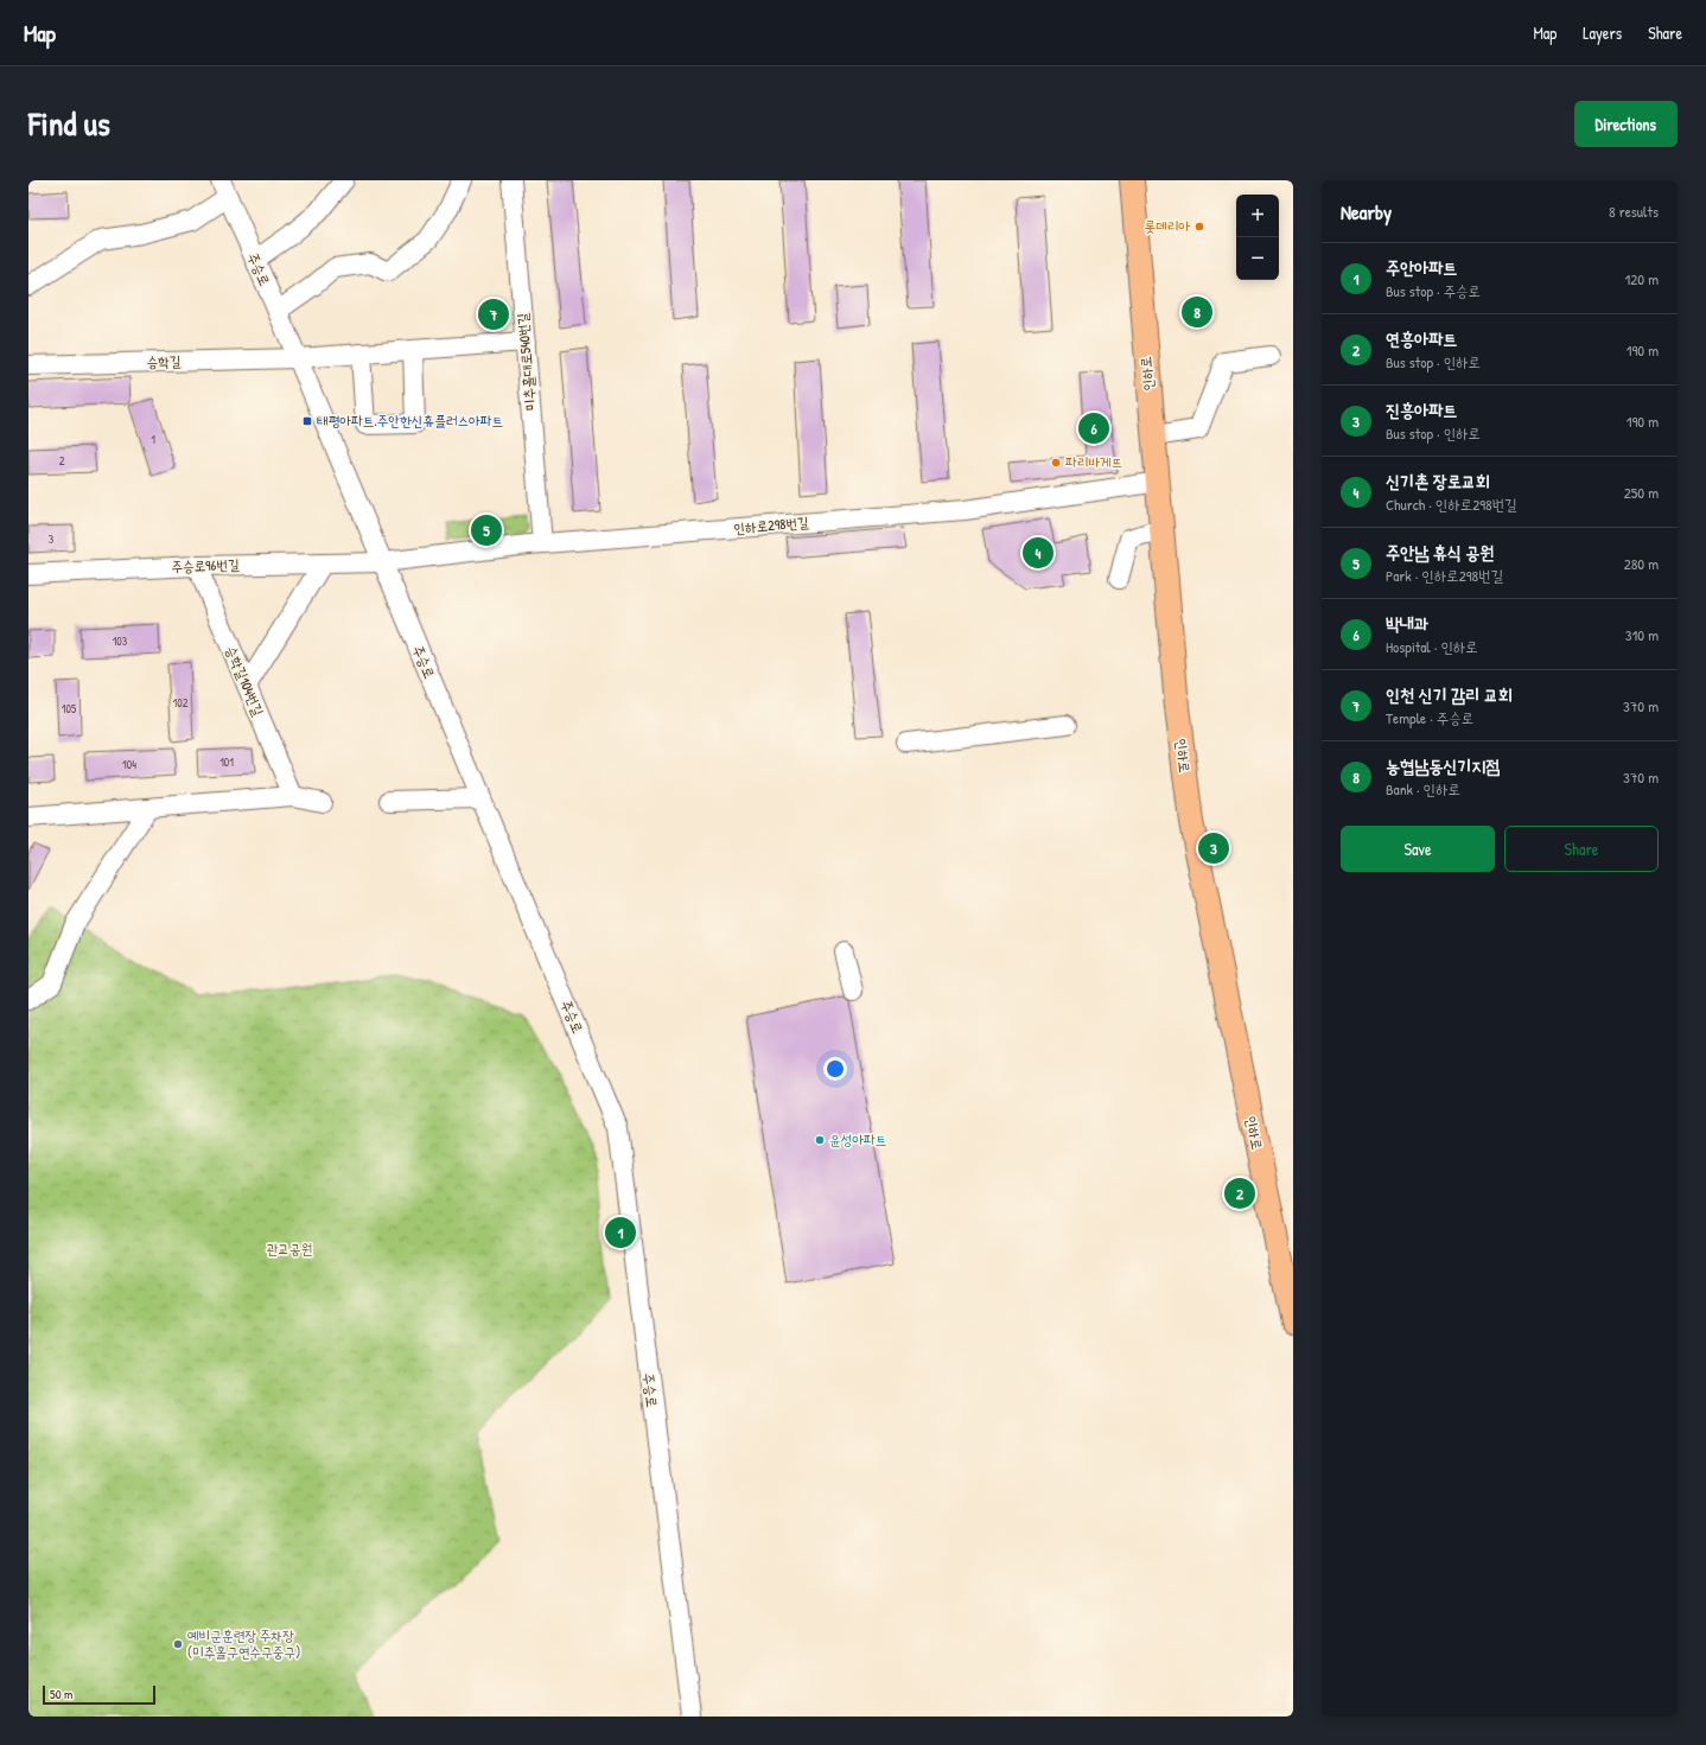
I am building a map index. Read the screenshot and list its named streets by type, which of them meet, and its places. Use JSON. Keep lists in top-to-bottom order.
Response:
{
  "streets": {
    "main road": ["인하로"],
    "street": [
      "주승로",
      "승학길",
      "미추홀대로540번길",
      "인하로298번길",
      "주승로96번길",
      "승학길104번길"
    ]
  },
  "crossings": [
    ["주승로", "승학길"],
    ["주승로", "인하로298번길"],
    ["주승로", "주승로96번길"],
    ["미추홀대로540번길", "인하로298번길"],
    ["인하로", "인하로298번길"],
    ["인하로298번길", "주승로96번길"],
    ["주승로96번길", "승학길104번길"]
  ],
  "parks": ["관교공원"],
  "places": {
    "other": [
      "롯데리아",
      "파리바게뜨",
      "윤성아파트",
      "예비군훈련장 주차장 (미추홀구연수구중구)"
    ],
    "transit": ["태평아파트.주안한신휴플러스아파트"]
  },
  "house_numbers": [
    "1",
    "2",
    "3",
    "103",
    "102",
    "105",
    "101",
    "104"
  ],
  "scale_bar": "50 m",
  "page": {
    "header": "Map",
    "nav": ["Map", "Layers", "Share"],
    "title": "Find us",
    "buttons": [
      "Directions",
      ["Save", "Share"]
    ],
    "heading": ["Nearby", "8 results"],
    "map_buttons": ["+", "−"],
    "list": [
      {
        "mark": "1",
        "name": "주안아파트",
        "note": "Bus stop · 주승로",
        "value": "120 m"
      },
      {
        "mark": "2",
        "name": "연흥아파트",
        "note": "Bus stop · 인하로",
        "value": "190 m"
      },
      {
        "mark": "3",
        "name": "진흥아파트",
        "note": "Bus stop · 인하로",
        "value": "190 m"
      },
      {
        "mark": "4",
        "name": "신기촌 장로교회",
        "note": "Church · 인하로298번길",
        "value": "250 m"
      },
      {
        "mark": "5",
        "name": "주안남 휴식 공원",
        "note": "Park · 인하로298번길",
        "value": "280 m"
      },
      {
        "mark": "6",
        "name": "박내과",
        "note": "Hospital · 인하로",
        "value": "310 m"
      },
      {
        "mark": "7",
        "name": "인천 신기 감리 교회",
        "note": "Temple · 주승로",
        "value": "370 m"
      },
      {
        "mark": "8",
        "name": "농협남동신기지점",
        "note": "Bank · 인하로",
        "value": "370 m"
      }
    ],
    "pins": [
      "8",
      "7",
      "6",
      "5",
      "4",
      "3",
      "2",
      "1"
    ],
    "scale": "50 m"
  }
}
